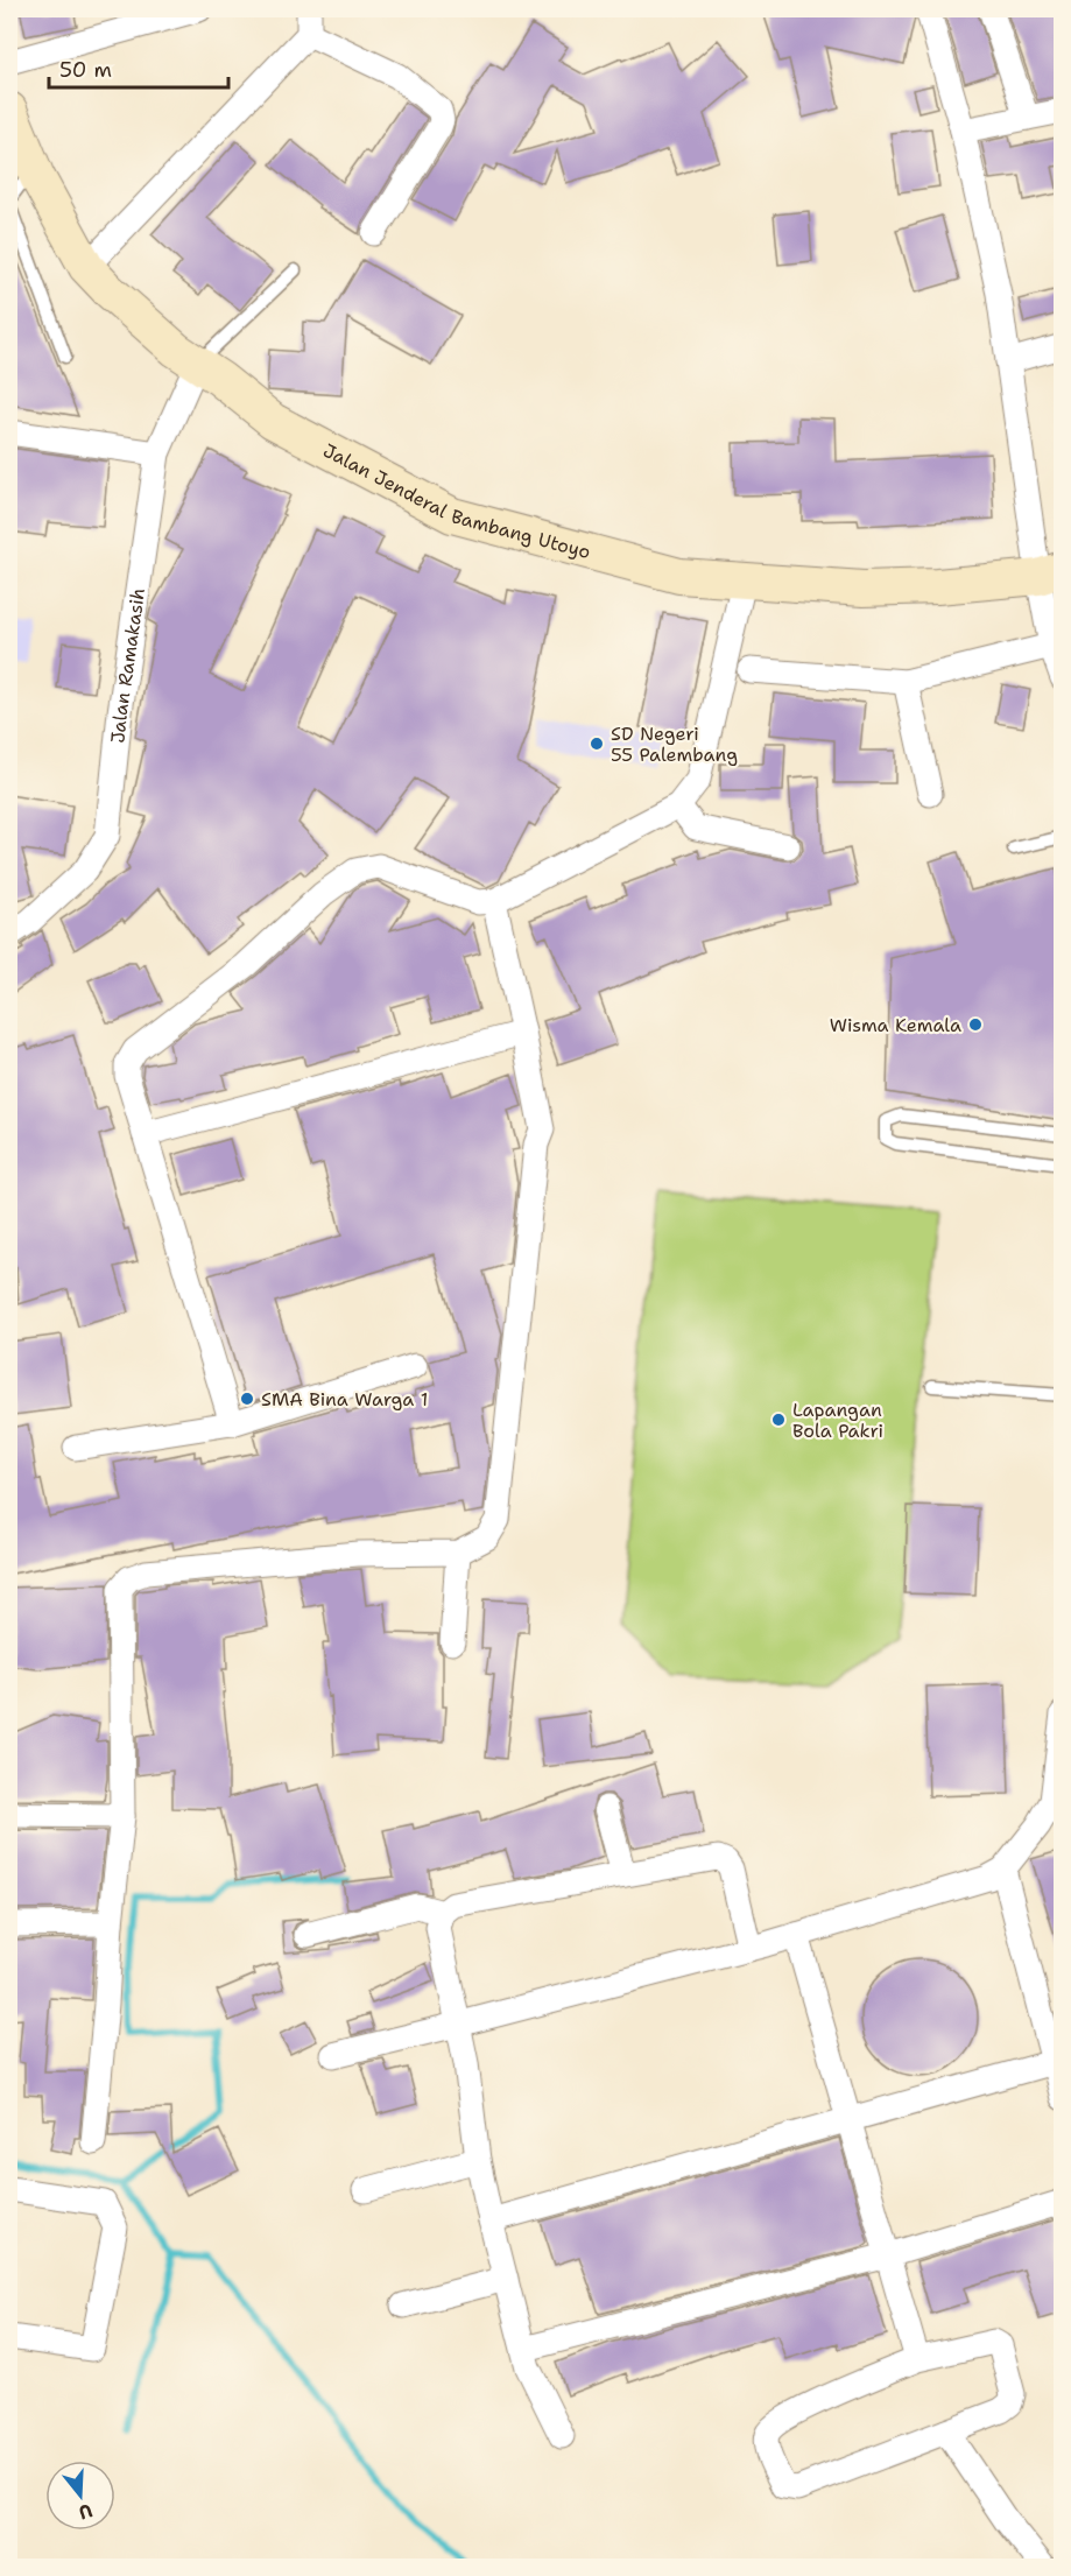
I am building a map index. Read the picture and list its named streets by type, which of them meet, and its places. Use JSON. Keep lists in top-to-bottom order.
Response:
{
  "streets": {
    "street": ["Jalan Jenderal Bambang Utoyo", "Jalan Ramakasih"]
  },
  "crossings": [
    ["Jalan Jenderal Bambang Utoyo", "Jalan Ramakasih"]
  ],
  "places": [
    "SD Negeri 55 Palembang",
    "Wisma Kemala",
    "SMA Bina Warga 1",
    "Lapangan Bola Pakri"
  ],
  "scale_bar": "50 m",
  "north": "bottom"
}
